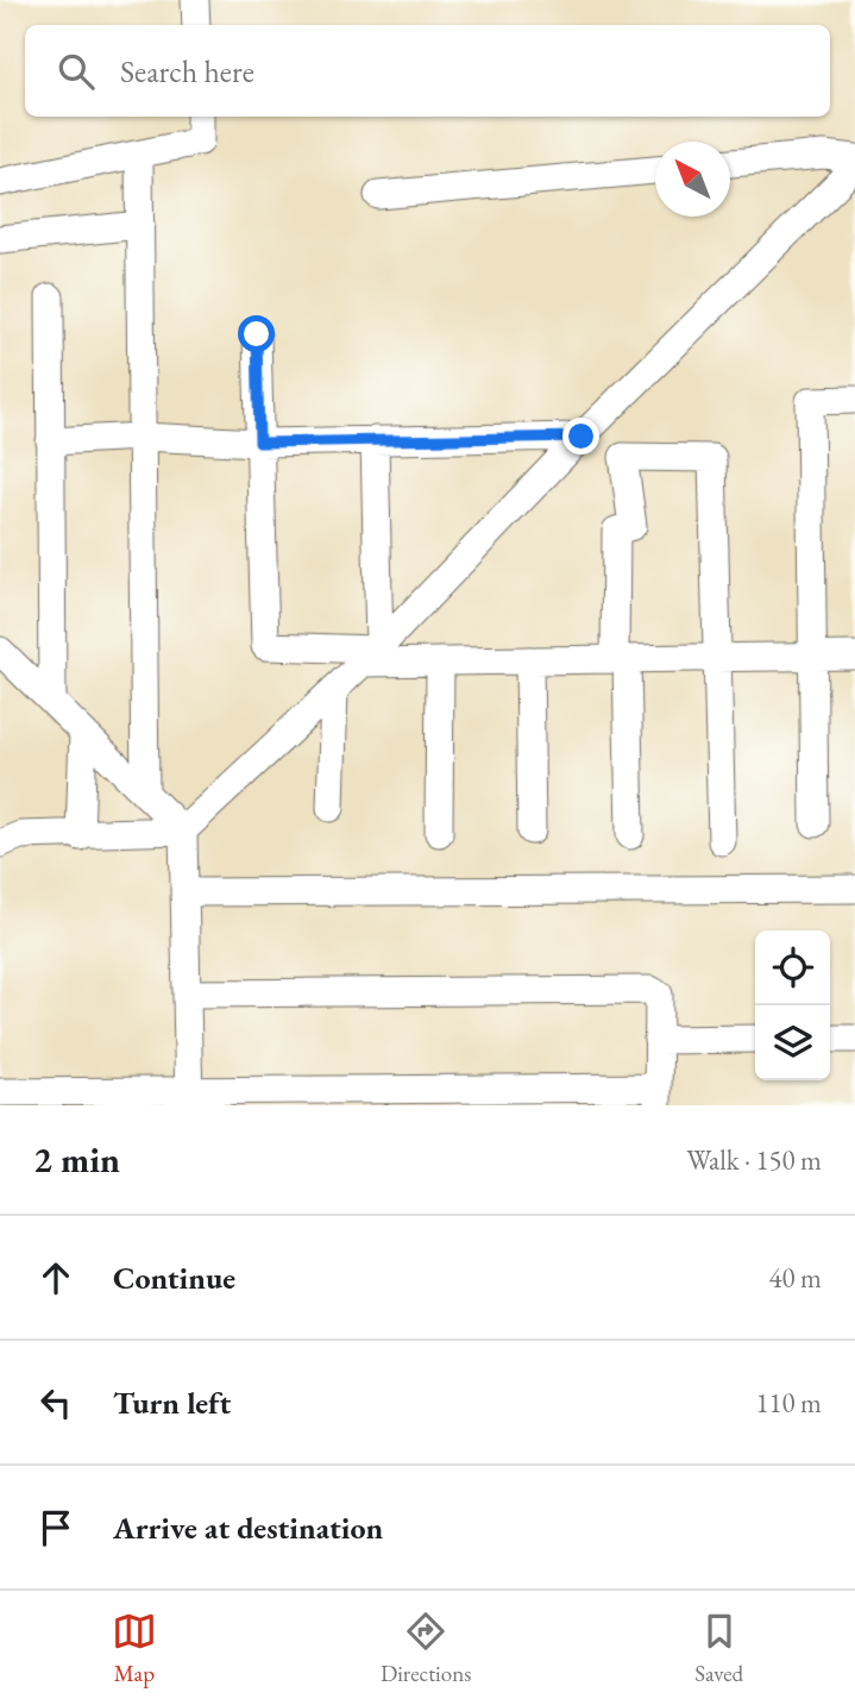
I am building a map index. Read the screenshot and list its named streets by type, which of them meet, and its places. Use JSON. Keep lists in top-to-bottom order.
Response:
{
  "north": "top left",
  "page": {
    "search": "Search here",
    "heading": ["2 min", "Walk · 150 m"],
    "list": [
      ["Continue", "40 m"],
      ["Turn left", "110 m"],
      "Arrive at destination"
    ],
    "nav": ["Map", "Directions", "Saved"]
  }
}
